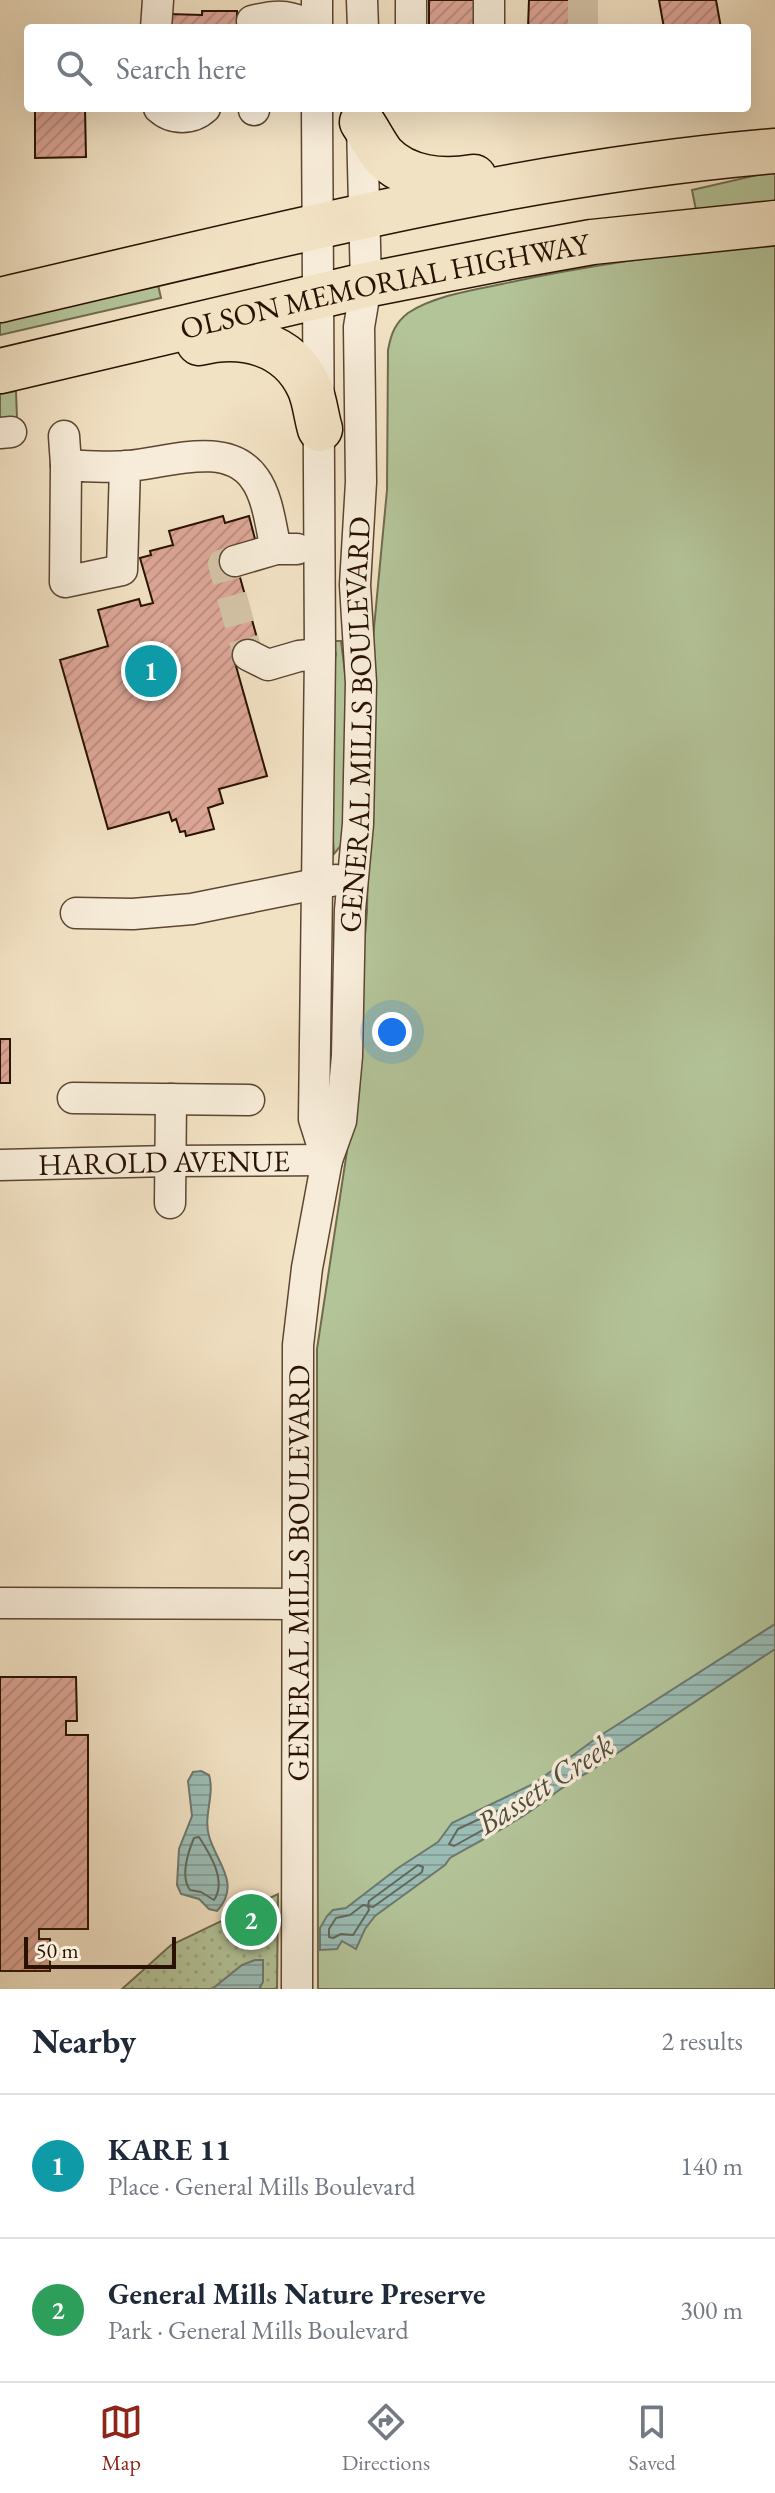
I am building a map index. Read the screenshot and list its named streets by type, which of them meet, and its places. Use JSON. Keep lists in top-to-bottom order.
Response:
{
  "streets": {
    "highway": ["OLSON MEMORIAL HIGHWAY"],
    "street": ["GENERAL MILLS BOULEVARD", "HAROLD AVENUE"]
  },
  "crossings": [
    ["OLSON MEMORIAL HIGHWAY", "GENERAL MILLS BOULEVARD"],
    ["GENERAL MILLS BOULEVARD", "HAROLD AVENUE"]
  ],
  "water": ["Bassett Creek"],
  "scale_bar": "50 m",
  "page": {
    "search": "Search here",
    "pins": ["1", "2"],
    "scale": "50 m",
    "heading": ["Nearby", "2 results"],
    "list": [
      {
        "mark": "1",
        "name": "KARE 11",
        "note": "Place · General Mills Boulevard",
        "value": "140 m"
      },
      {
        "mark": "2",
        "name": "General Mills Nature Preserve",
        "note": "Park · General Mills Boulevard",
        "value": "300 m"
      }
    ],
    "nav": ["Map", "Directions", "Saved"]
  }
}
